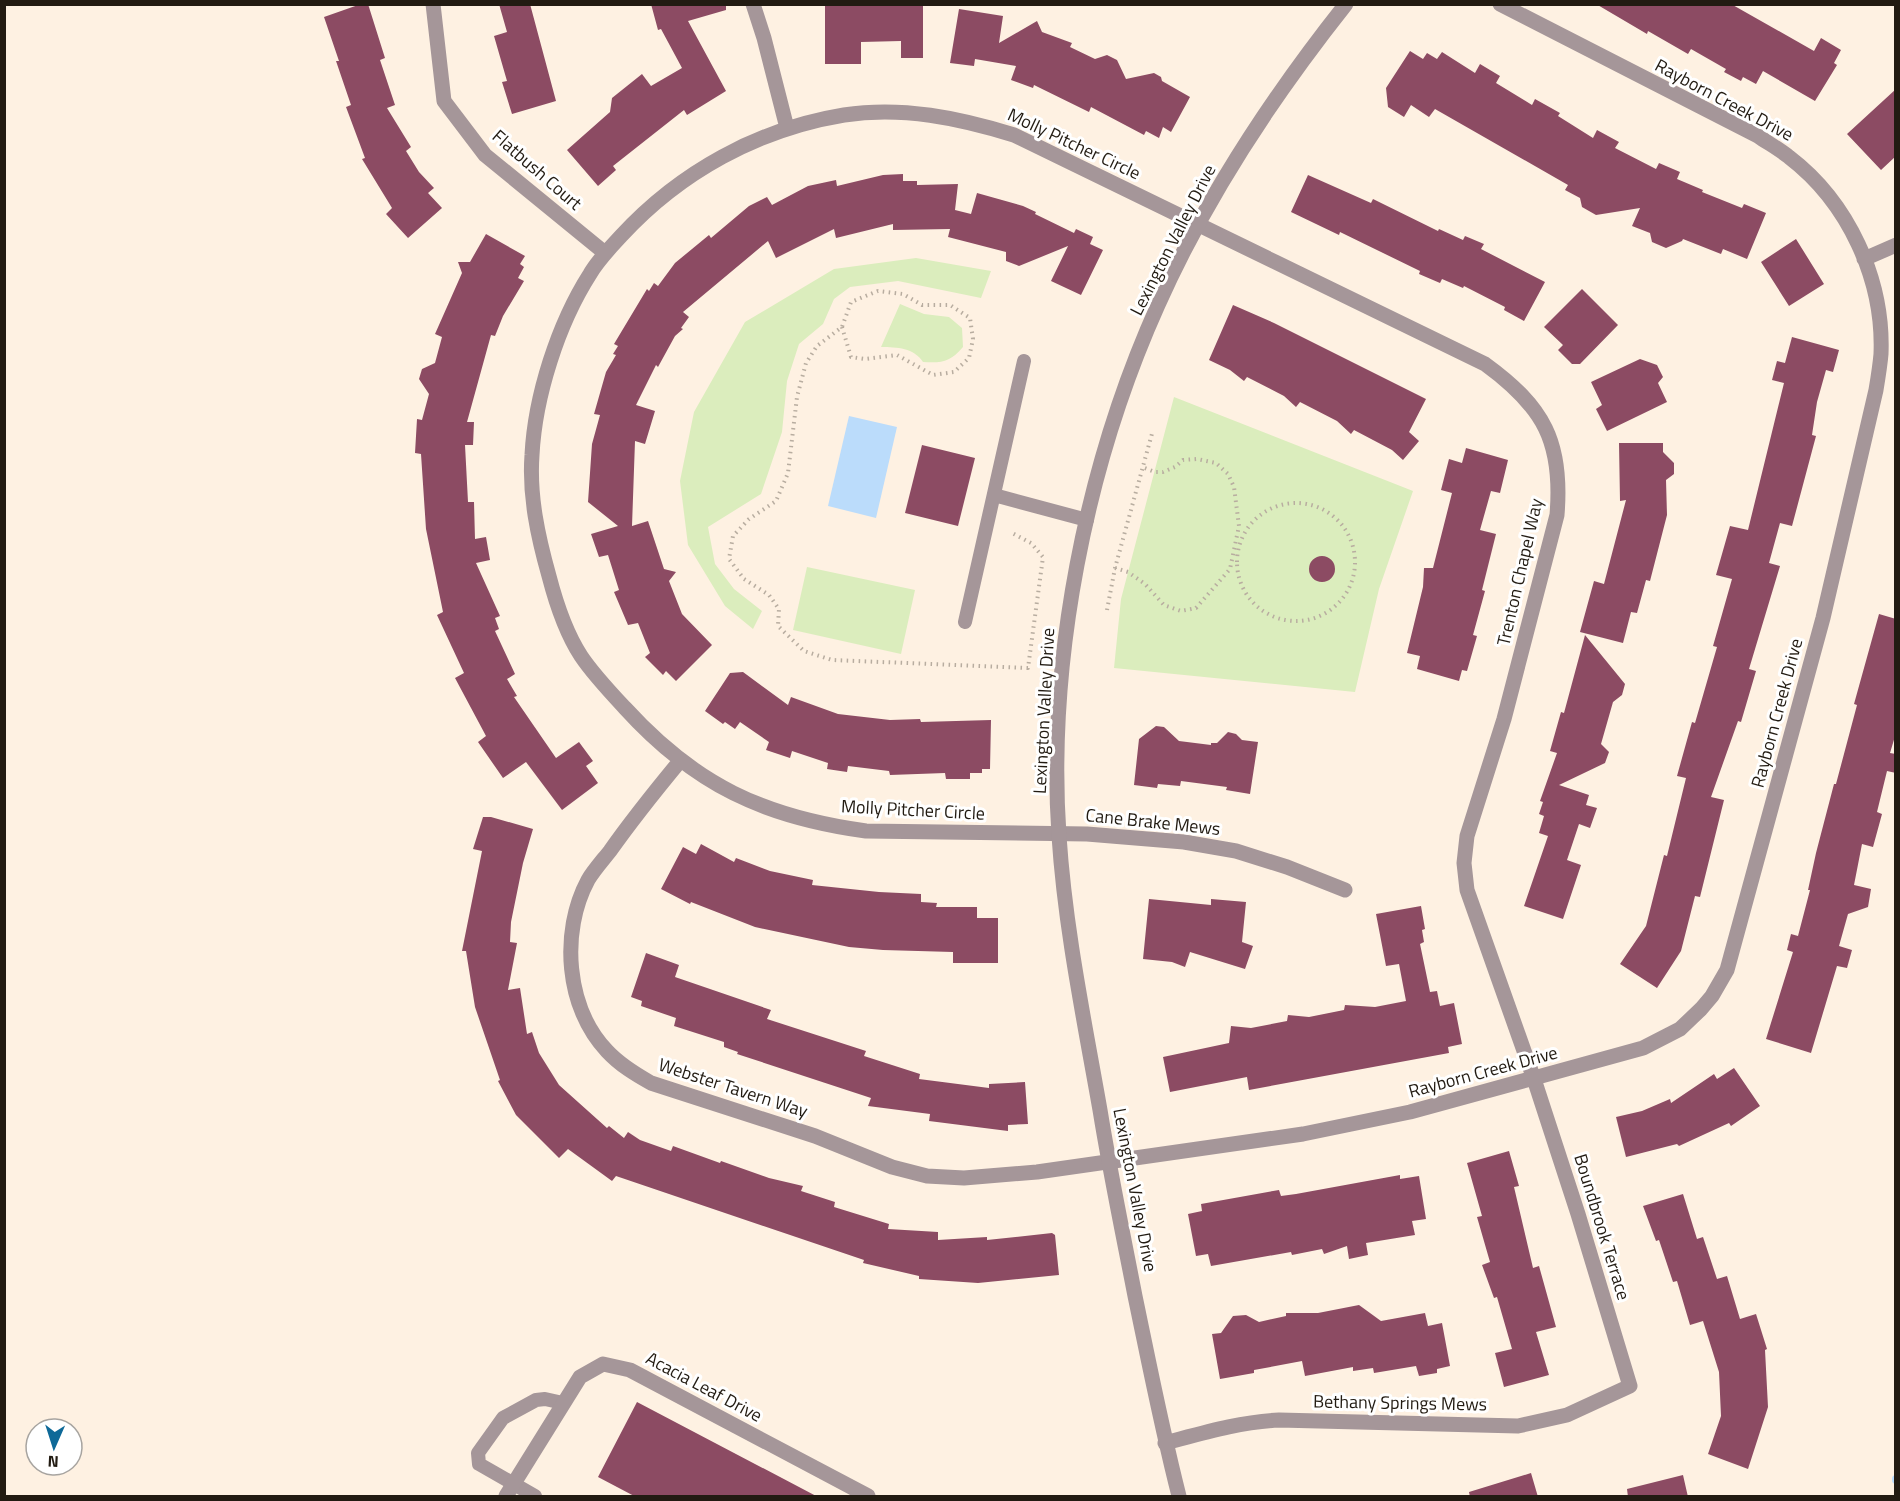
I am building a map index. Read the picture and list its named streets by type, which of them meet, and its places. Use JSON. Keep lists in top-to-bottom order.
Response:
{
  "streets": {
    "street": [
      "Rayborn Creek Drive",
      "Molly Pitcher Circle",
      "Flatbush Court",
      "Lexington Valley Drive",
      "Trenton Chapel Way",
      "Cane Brake Mews",
      "Webster Tavern Way",
      "Boundbrook Terrace",
      "Acacia Leaf Drive",
      "Bethany Springs Mews"
    ]
  },
  "crossings": [
    ["Rayborn Creek Drive", "Lexington Valley Drive"],
    ["Rayborn Creek Drive", "Trenton Chapel Way"],
    ["Rayborn Creek Drive", "Webster Tavern Way"],
    ["Rayborn Creek Drive", "Boundbrook Terrace"],
    ["Molly Pitcher Circle", "Flatbush Court"],
    ["Molly Pitcher Circle", "Lexington Valley Drive"],
    ["Molly Pitcher Circle", "Trenton Chapel Way"],
    ["Molly Pitcher Circle", "Cane Brake Mews"],
    ["Molly Pitcher Circle", "Webster Tavern Way"],
    ["Lexington Valley Drive", "Trenton Chapel Way"],
    ["Lexington Valley Drive", "Cane Brake Mews"],
    ["Lexington Valley Drive", "Webster Tavern Way"],
    ["Lexington Valley Drive", "Bethany Springs Mews"],
    ["Trenton Chapel Way", "Boundbrook Terrace"],
    ["Boundbrook Terrace", "Bethany Springs Mews"]
  ],
  "north": "bottom"
}
